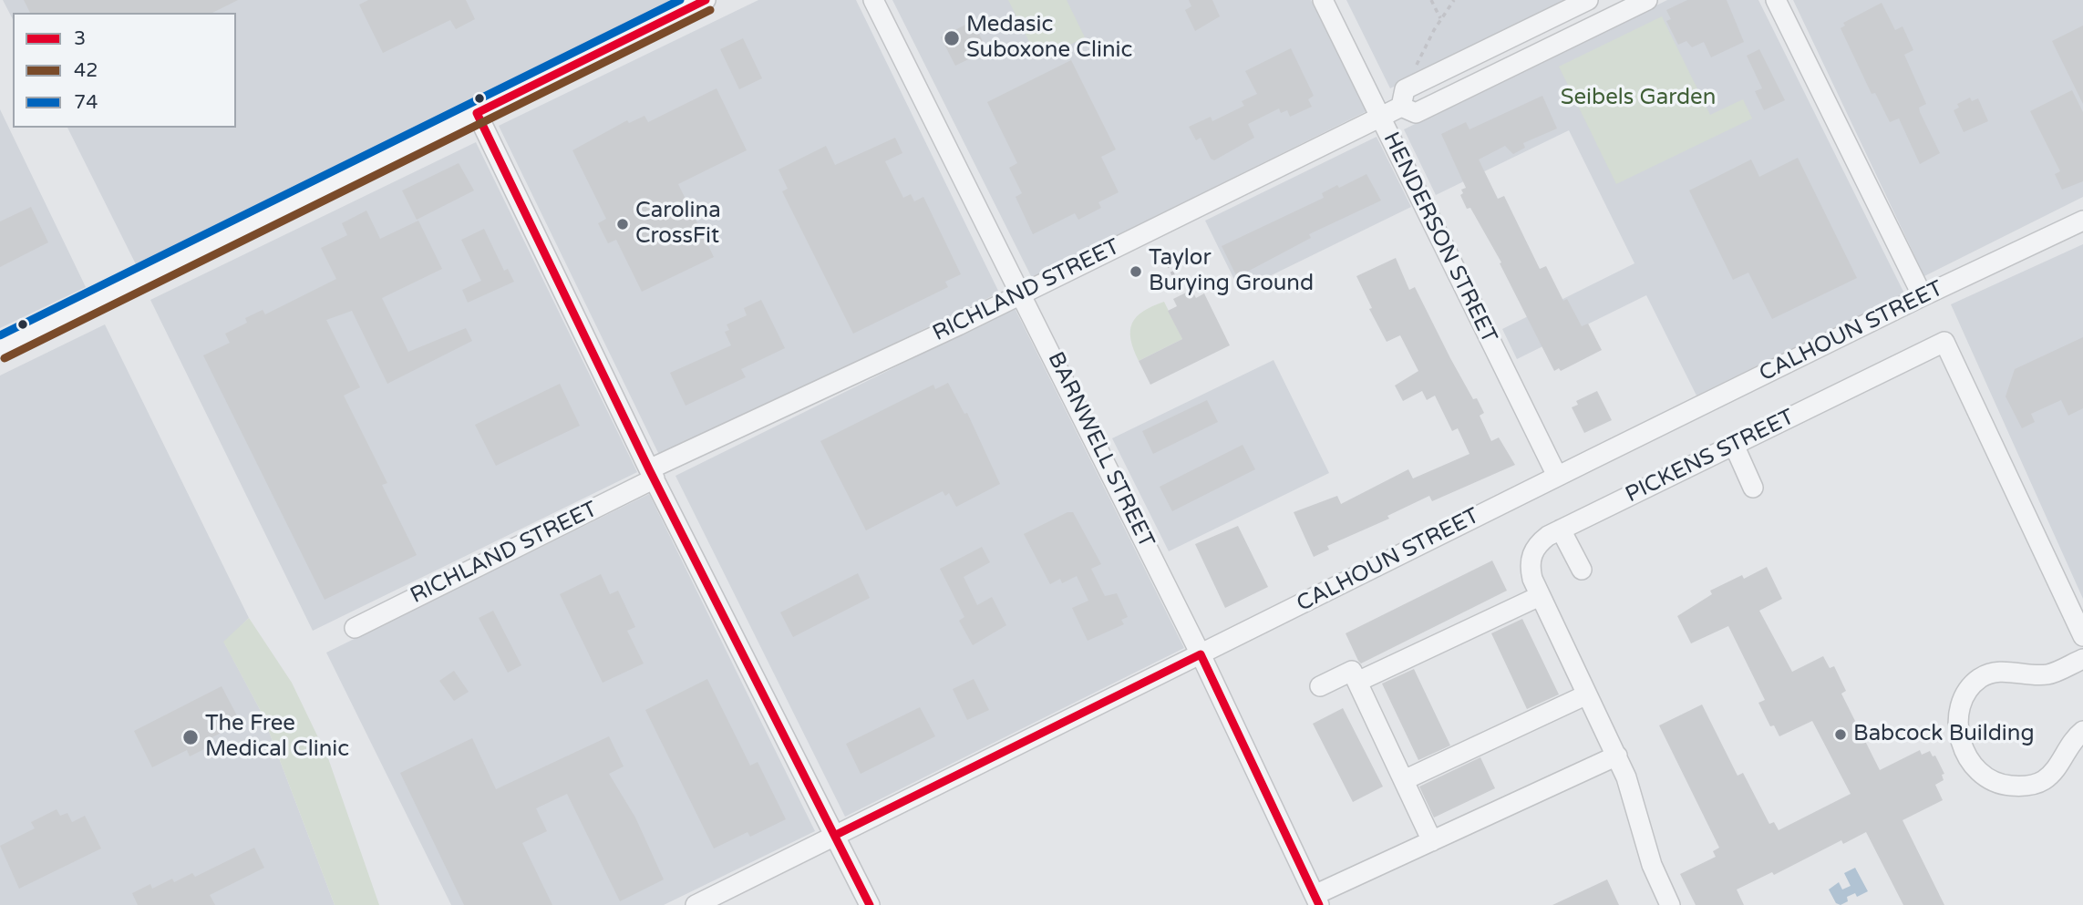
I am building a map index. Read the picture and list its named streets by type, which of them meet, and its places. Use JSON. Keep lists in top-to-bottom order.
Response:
{
  "streets": {
    "street": [
      "HENDERSON STREET",
      "RICHLAND STREET",
      "CALHOUN STREET",
      "BARNWELL STREET",
      "PICKENS STREET"
    ]
  },
  "crossings": [
    ["HENDERSON STREET", "RICHLAND STREET"],
    ["HENDERSON STREET", "CALHOUN STREET"],
    ["RICHLAND STREET", "BARNWELL STREET"],
    ["CALHOUN STREET", "BARNWELL STREET"]
  ],
  "parks": ["Seibels Garden"],
  "places": [
    "Medasic Suboxone Clinic",
    "Carolina CrossFit",
    "Taylor Burying Ground",
    "Babcock Building",
    "The Free Medical Clinic"
  ],
  "lines": ["transit line 3", "transit line 74", "transit line 42"],
  "legend": ["3", "42", "74"]
}
